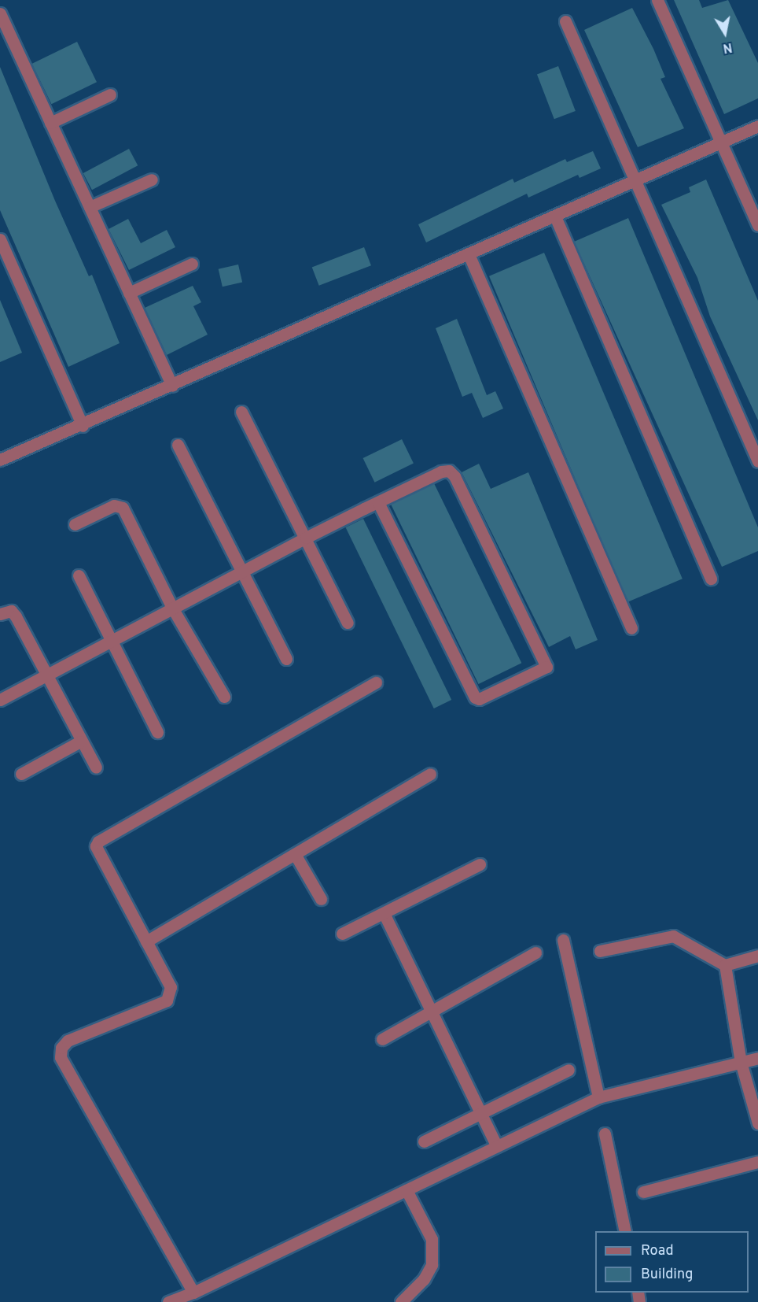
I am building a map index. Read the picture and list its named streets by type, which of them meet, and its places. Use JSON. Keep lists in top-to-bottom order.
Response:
{
  "legend": ["Road", "Building"],
  "north": "bottom"
}
